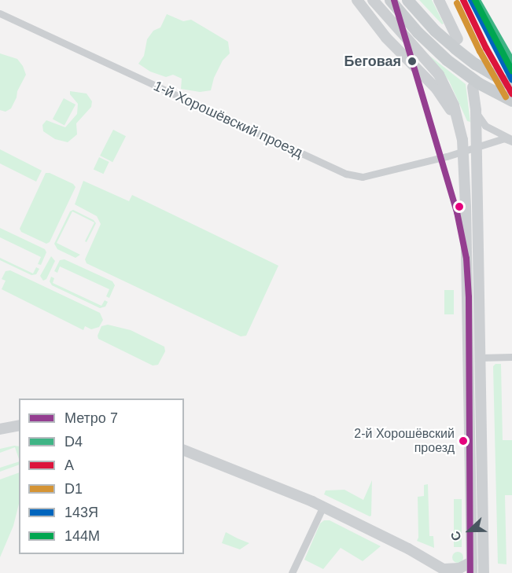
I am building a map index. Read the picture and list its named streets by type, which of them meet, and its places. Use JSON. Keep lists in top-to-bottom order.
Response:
{
  "streets": {
    "street": ["1-й Хорошёвский проезд"]
  },
  "places": ["Беговая", "2-й Хорошёвский проезд"],
  "lines": [
    "metro line 7",
    "transit line D4",
    "transit line A",
    "transit line 143Я",
    "transit line 144М",
    "transit line D1"
  ],
  "legend": [
    "Метро 7",
    "D4",
    "A",
    "D1",
    "143Я",
    "144М"
  ],
  "north": "left"
}
